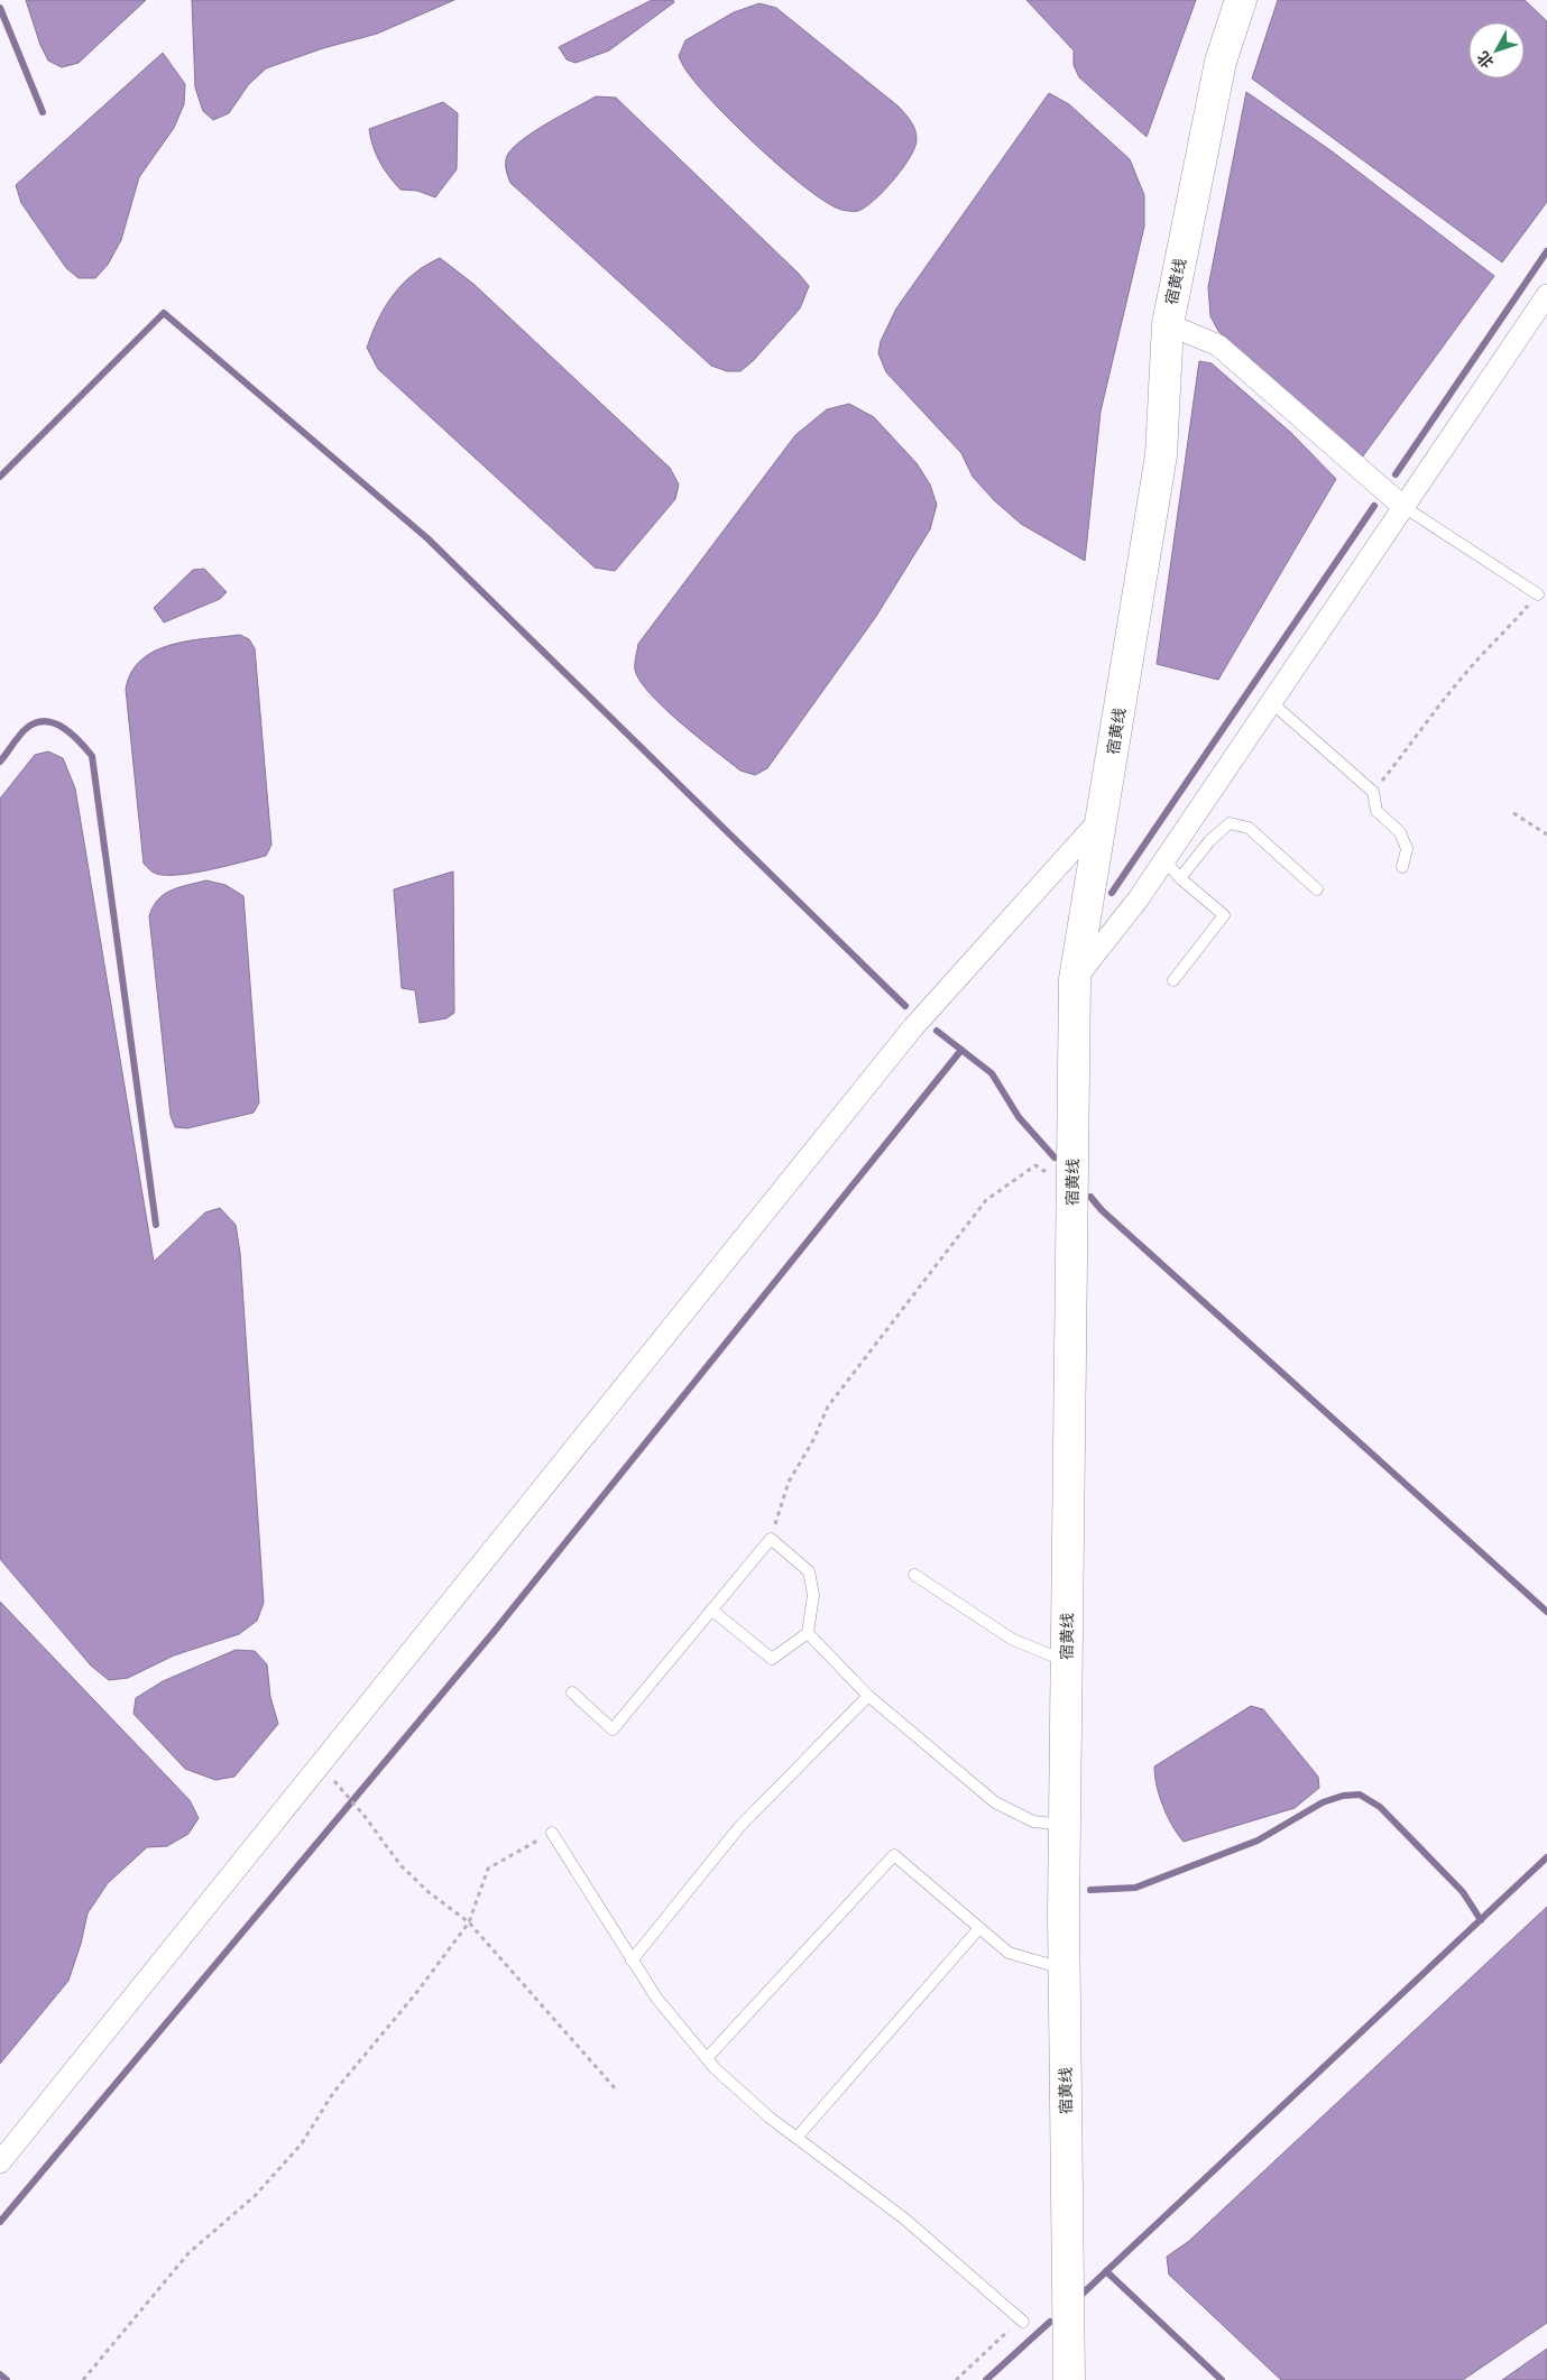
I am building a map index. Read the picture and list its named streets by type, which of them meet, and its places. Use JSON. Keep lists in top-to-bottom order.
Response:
{
  "streets": {
    "main road": ["宿黄线"]
  },
  "north": "bottom left"
}
